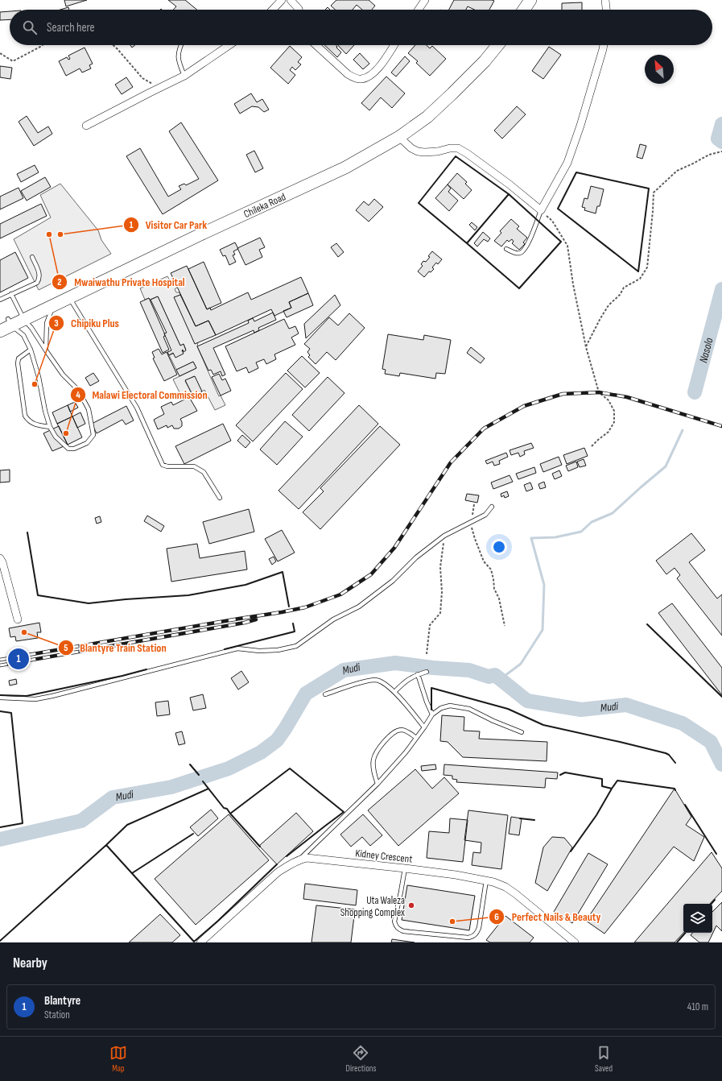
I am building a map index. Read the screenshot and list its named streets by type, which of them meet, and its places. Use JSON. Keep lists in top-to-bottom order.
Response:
{
  "streets": {
    "highway": ["Chileka Road"],
    "street": ["Kidney Crescent"]
  },
  "water": ["Nasolo", "Mudi"],
  "places": [
    "Mwaiwathu Private Hospital",
    "Visitor Car Park",
    "Chipiku Plus",
    "Malawi Electoral Commission",
    "Blantyre Train Station",
    "Uta Waleza Shopping Complex",
    "Perfect Nails & Beauty"
  ],
  "north": "top left",
  "page": {
    "search": "Search here",
    "pins": "1",
    "heading": "Nearby",
    "list": [
      {
        "mark": "1",
        "name": "Blantyre",
        "note": "Station",
        "value": "410 m"
      }
    ],
    "nav": ["Map", "Directions", "Saved"]
  }
}
